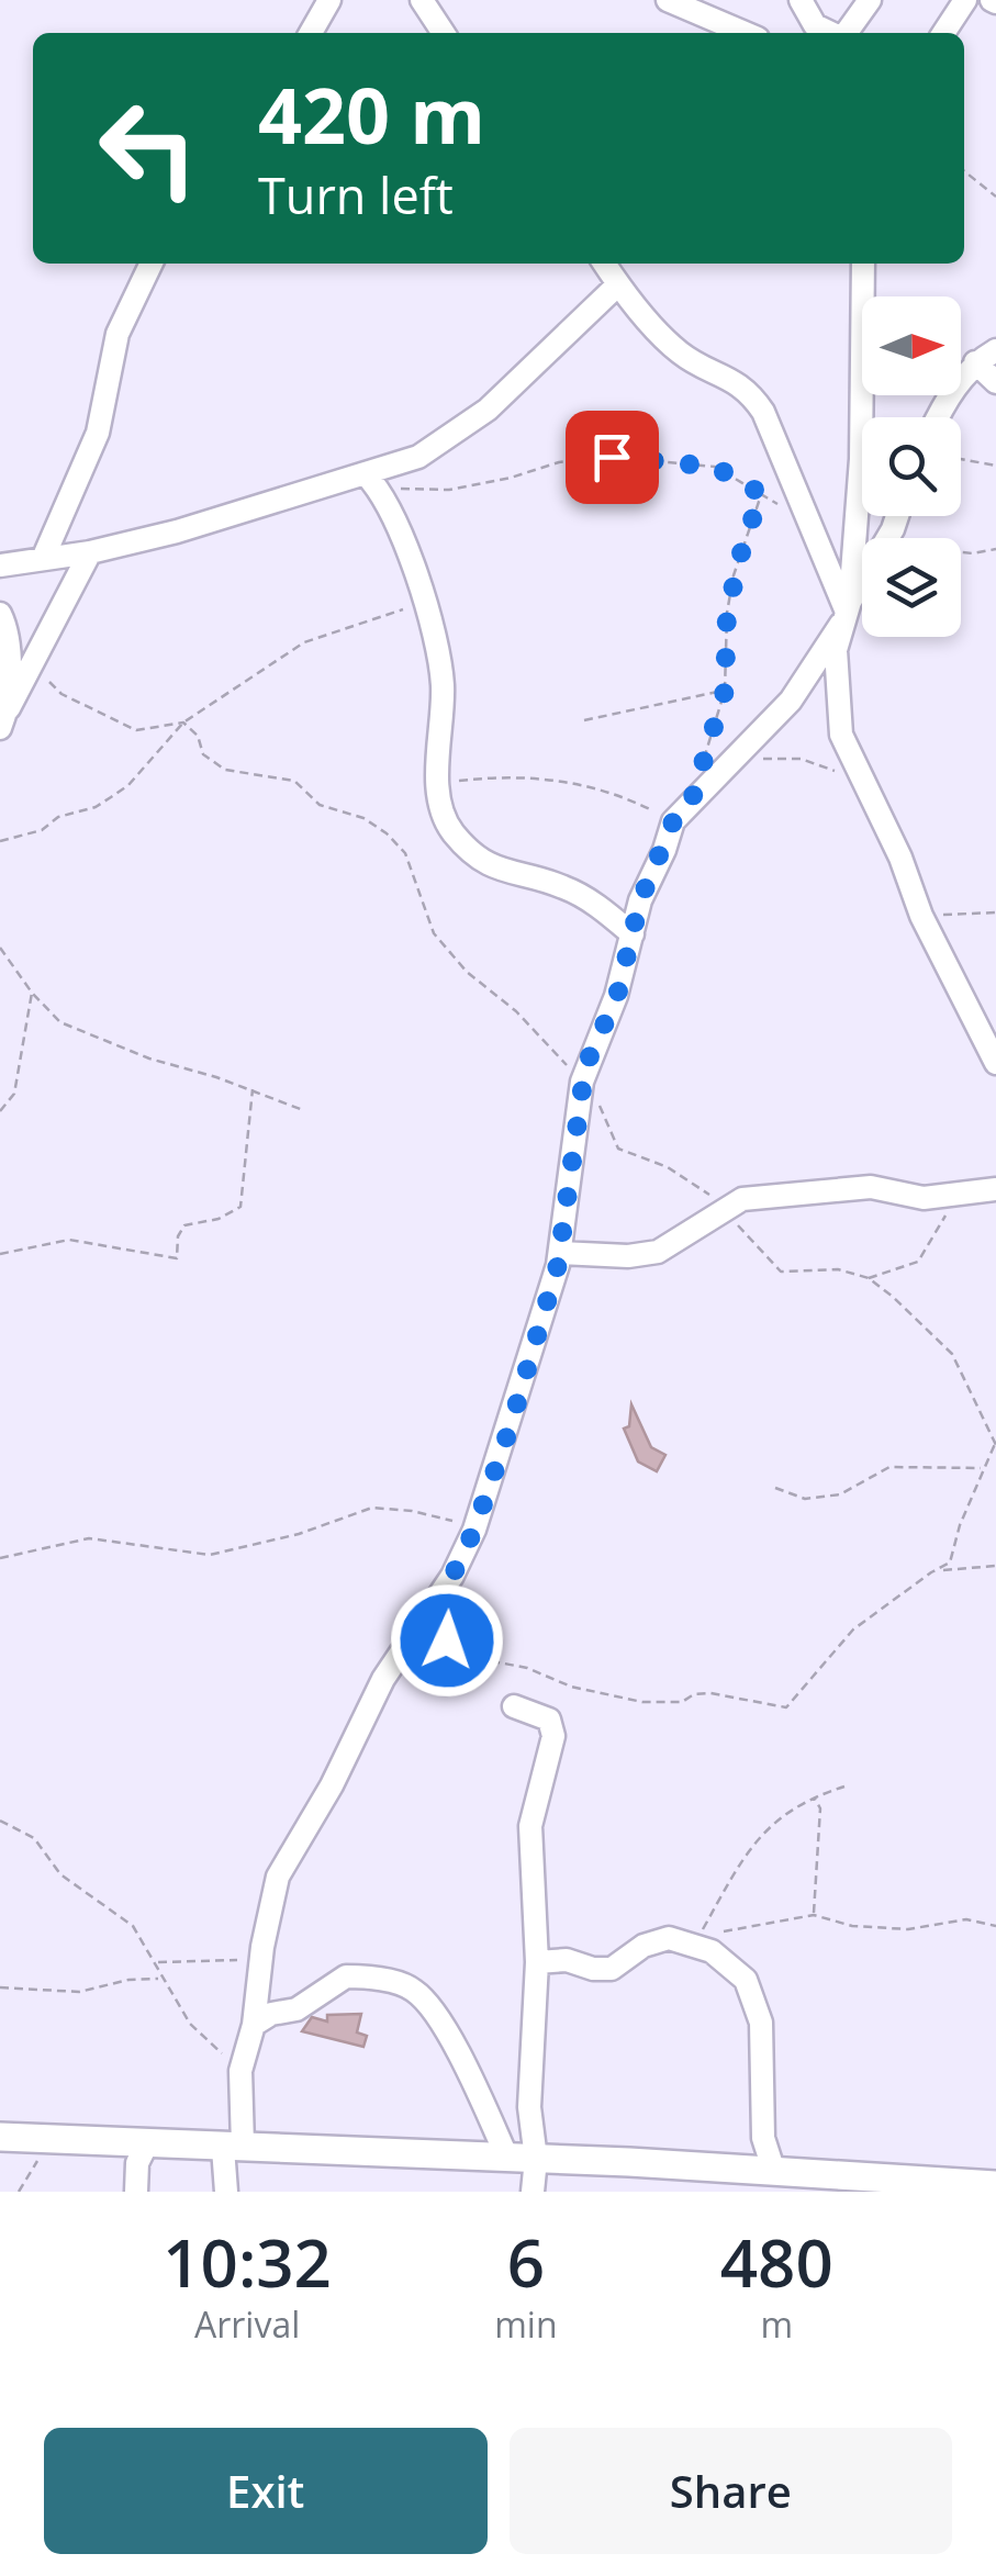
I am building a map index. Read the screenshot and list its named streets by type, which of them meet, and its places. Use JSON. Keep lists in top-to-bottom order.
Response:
{
  "north": "right",
  "page": {
    "turn": ["420 m", "Turn left"],
    "eta": [
      "10:32",
      "Arrival",
      "6",
      "min",
      "480",
      "m"
    ],
    "buttons": ["Exit", "Share"]
  }
}
